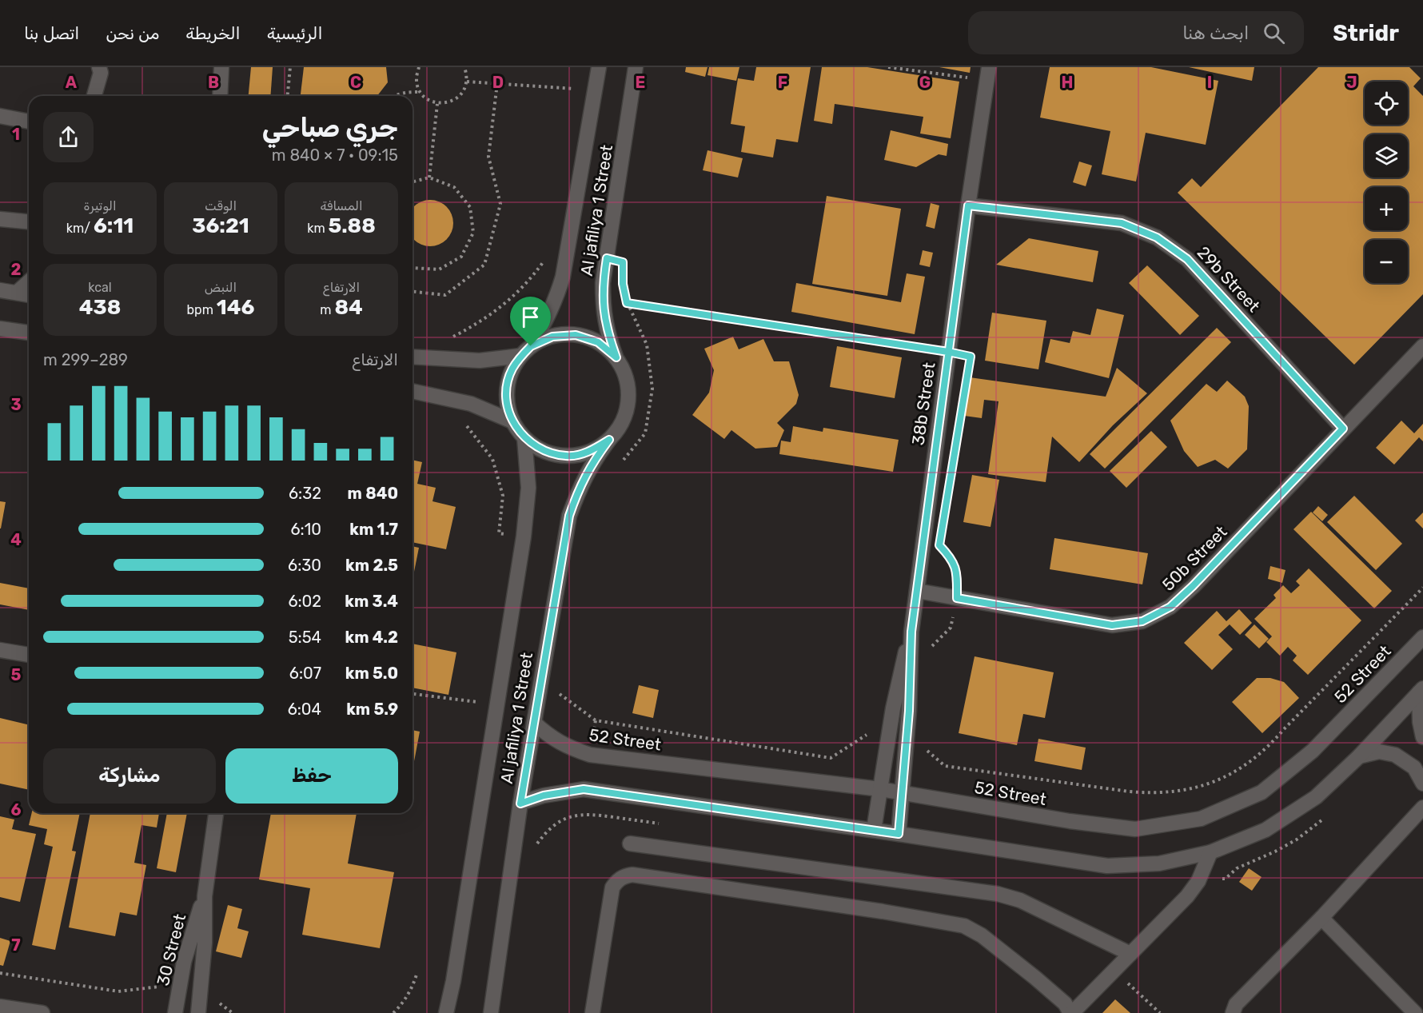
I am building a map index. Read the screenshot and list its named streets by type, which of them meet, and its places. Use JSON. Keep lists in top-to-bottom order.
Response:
{
  "streets": {
    "street": [
      "Al jafiliya 1 Street",
      "29b Street",
      "38b Street",
      "50b Street",
      "52 Street",
      "30 Street"
    ]
  },
  "crossings": [
    ["Al jafiliya 1 Street", "52 Street"],
    ["29b Street", "38b Street"],
    ["29b Street", "50b Street"],
    ["38b Street", "50b Street"],
    ["38b Street", "52 Street"]
  ],
  "page": {
    "header": "Stridr",
    "search": "ابحث هنا",
    "nav": [
      "الرئيسية",
      "الخريطة",
      "من نحن",
      "اتصل بنا"
    ],
    "map_buttons": ["+", "−"],
    "heading": ["جري صباحي", "09:15 · 7 × 840 m"],
    "stats": [
      ["المسافة", "5.88 km"],
      ["الوقت", "36:21"],
      ["الوتيرة", "6:11 /km"],
      ["الارتفاع", "84 m"],
      ["النبض", "146 bpm"],
      ["kcal", "438"]
    ],
    "chart": ["الارتفاع", "289–299 m"],
    "list": [
      {
        "name": "840 m",
        "note": "6:32"
      },
      {
        "name": "1.7 km",
        "note": "6:10"
      },
      {
        "name": "2.5 km",
        "note": "6:30"
      },
      {
        "name": "3.4 km",
        "note": "6:02"
      },
      {
        "name": "4.2 km",
        "note": "5:54"
      },
      {
        "name": "5.0 km",
        "note": "6:07"
      },
      {
        "name": "5.9 km",
        "note": "6:04"
      }
    ],
    "buttons": ["حفظ", "مشاركة"]
  },
  "grid": {
    "columns": [
      "A",
      "B",
      "C",
      "D",
      "E",
      "F",
      "G",
      "H",
      "I",
      "J"
    ],
    "rows": [
      "1",
      "2",
      "3",
      "4",
      "5",
      "6",
      "7"
    ]
  }
}
